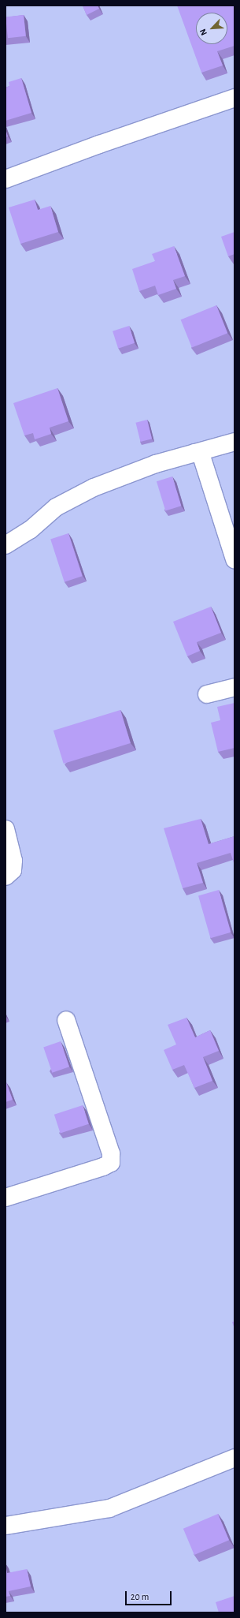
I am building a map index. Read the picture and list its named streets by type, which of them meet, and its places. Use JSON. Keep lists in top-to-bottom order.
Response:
{
  "scale_bar": "20 m",
  "north": "bottom left"
}
